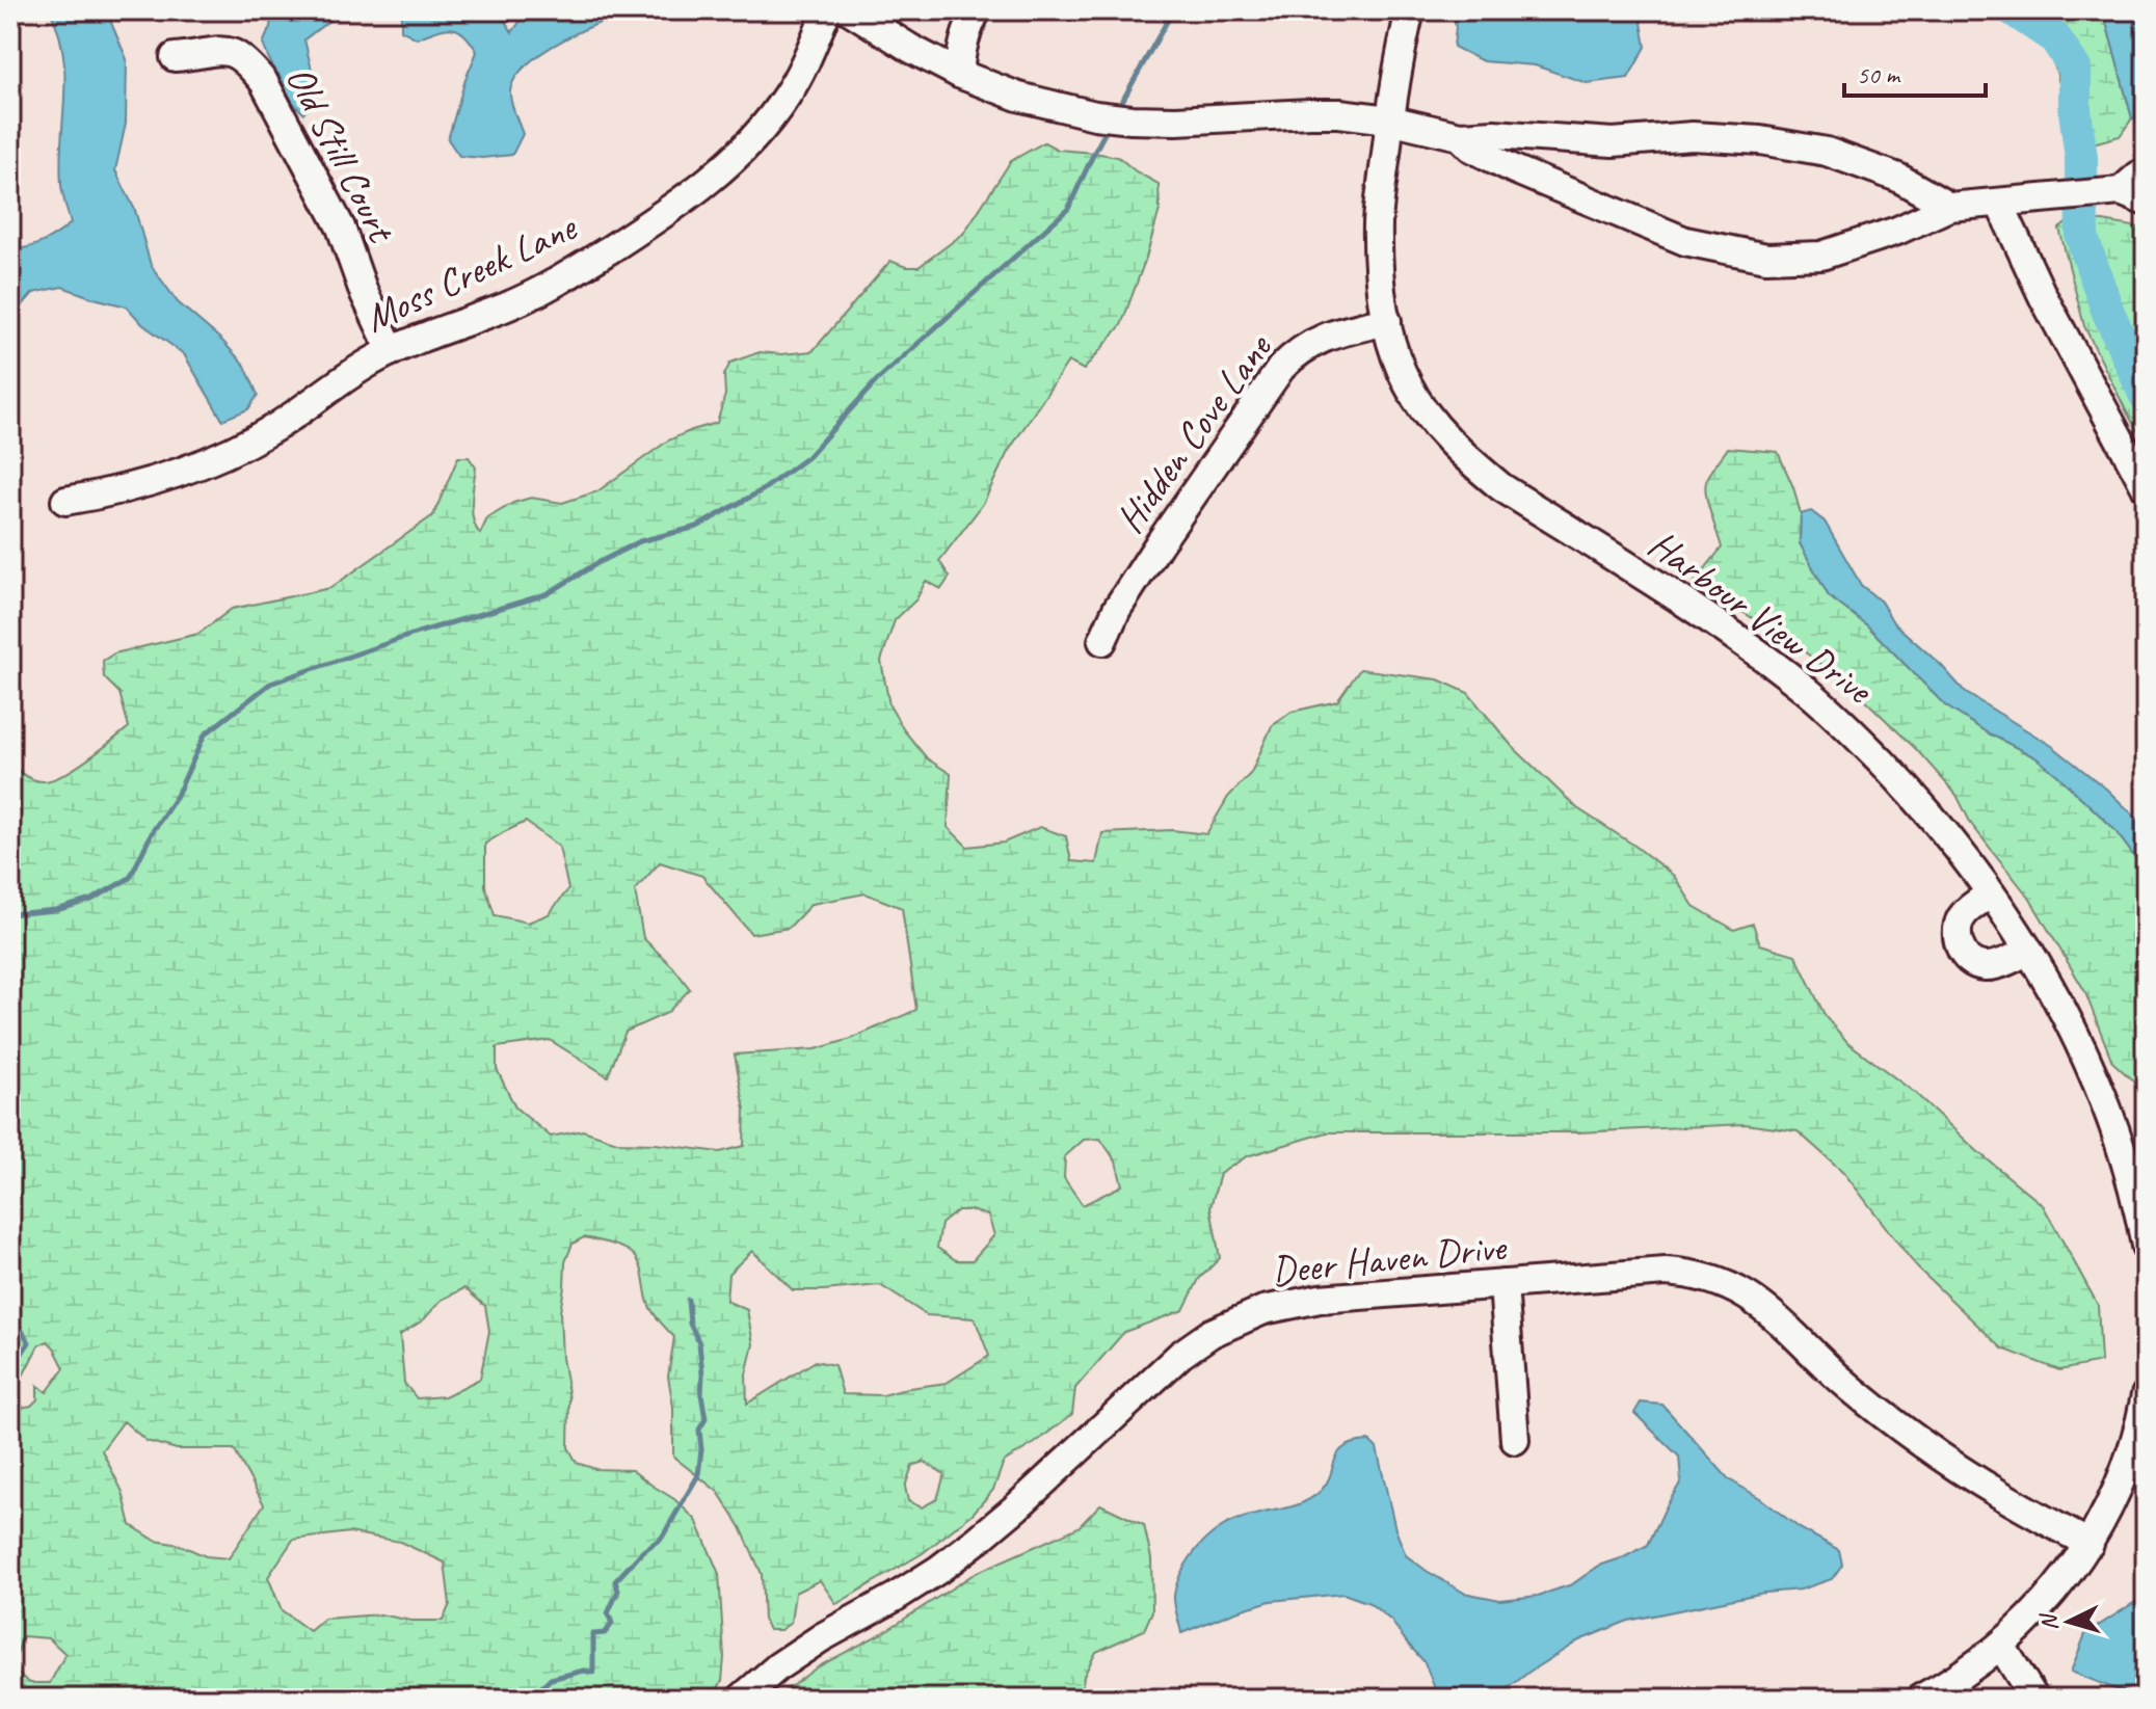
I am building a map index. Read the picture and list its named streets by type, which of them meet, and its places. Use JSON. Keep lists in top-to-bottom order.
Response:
{
  "streets": {
    "street": [
      "Old Still Court",
      "Moss Creek Lane",
      "Hidden Cove Lane",
      "Harbour View Drive",
      "Deer Haven Drive"
    ]
  },
  "crossings": [
    ["Old Still Court", "Moss Creek Lane"],
    ["Hidden Cove Lane", "Harbour View Drive"]
  ],
  "scale_bar": "50 m",
  "north": "left"
}
